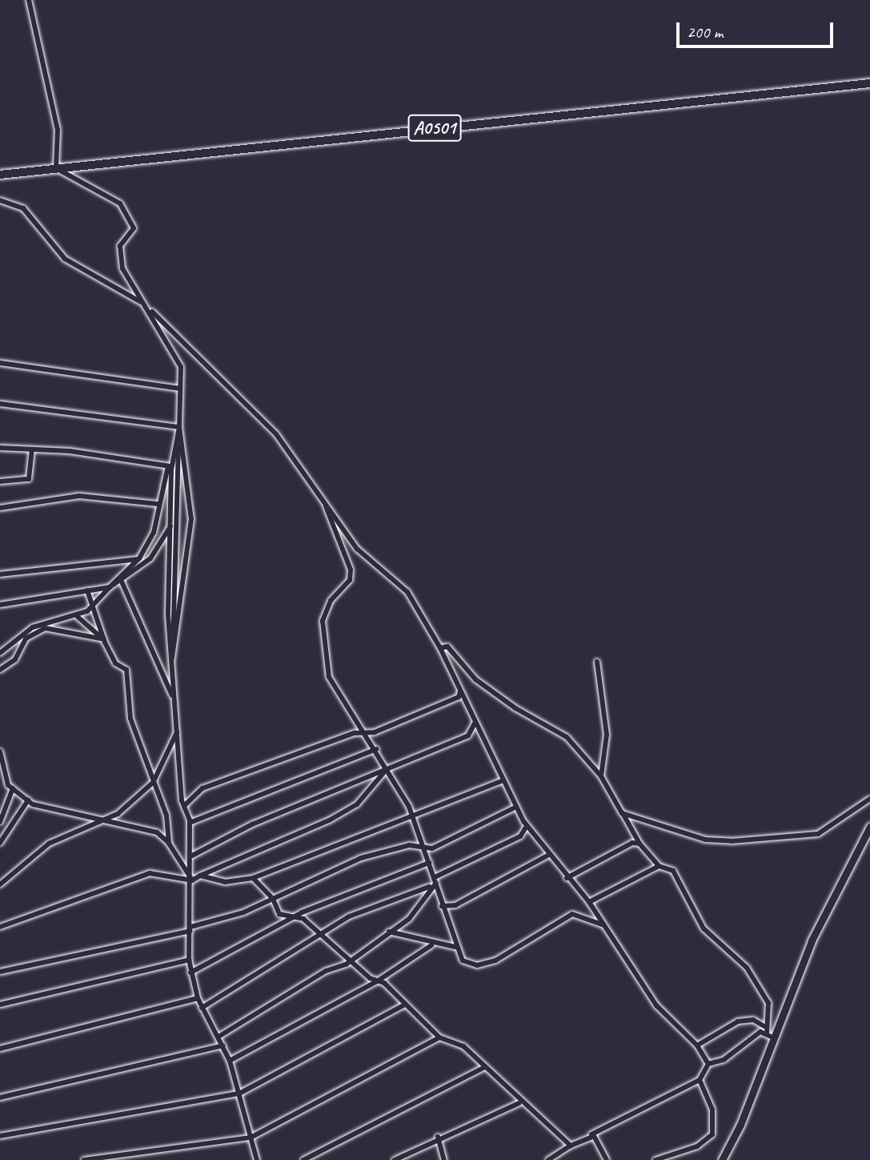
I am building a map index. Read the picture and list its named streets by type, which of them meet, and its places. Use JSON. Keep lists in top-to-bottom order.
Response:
{
  "streets": {
    "highway": ["A0501"]
  },
  "scale_bar": "200 m"
}
